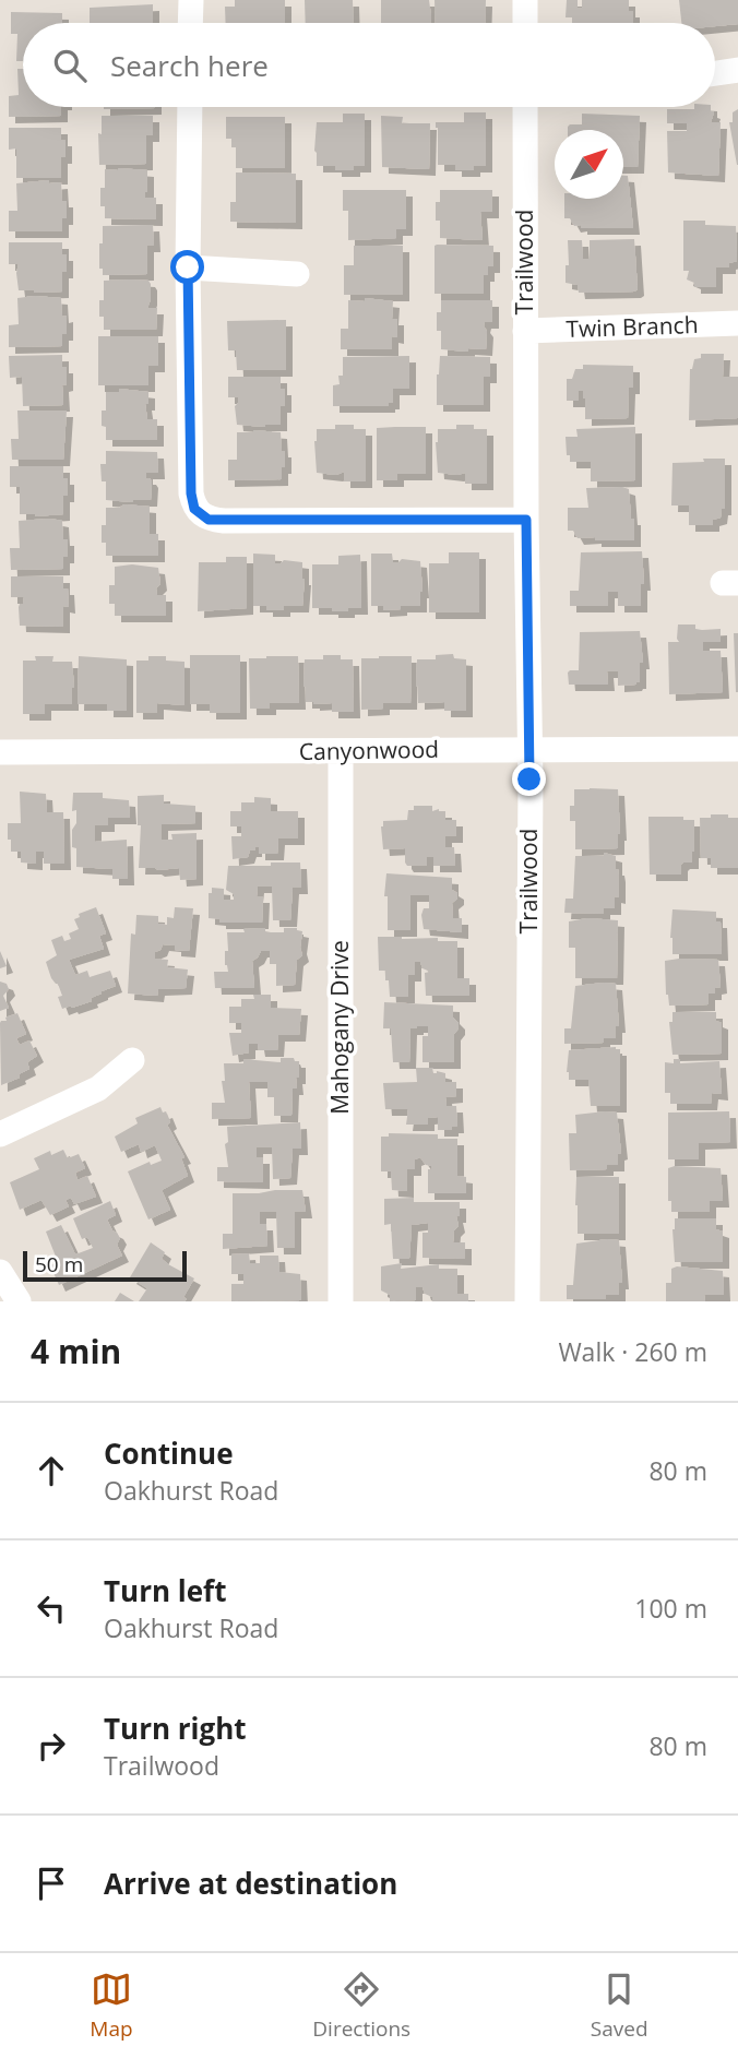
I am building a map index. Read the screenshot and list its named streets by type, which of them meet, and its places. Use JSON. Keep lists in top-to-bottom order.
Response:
{
  "streets": {
    "street": [
      "Trailwood",
      "Twin Branch",
      "Canyonwood",
      "Mahogany Drive"
    ]
  },
  "crossings": [
    ["Trailwood", "Twin Branch"],
    ["Trailwood", "Canyonwood"],
    ["Canyonwood", "Mahogany Drive"]
  ],
  "scale_bar": "50 m",
  "north": "top right",
  "page": {
    "search": "Search here",
    "scale": "50 m",
    "heading": ["4 min", "Walk · 260 m"],
    "list": [
      ["Continue", "Oakhurst Road", "80 m"],
      ["Turn left", "Oakhurst Road", "100 m"],
      ["Turn right", "Trailwood", "80 m"],
      "Arrive at destination"
    ],
    "nav": ["Map", "Directions", "Saved"]
  }
}
